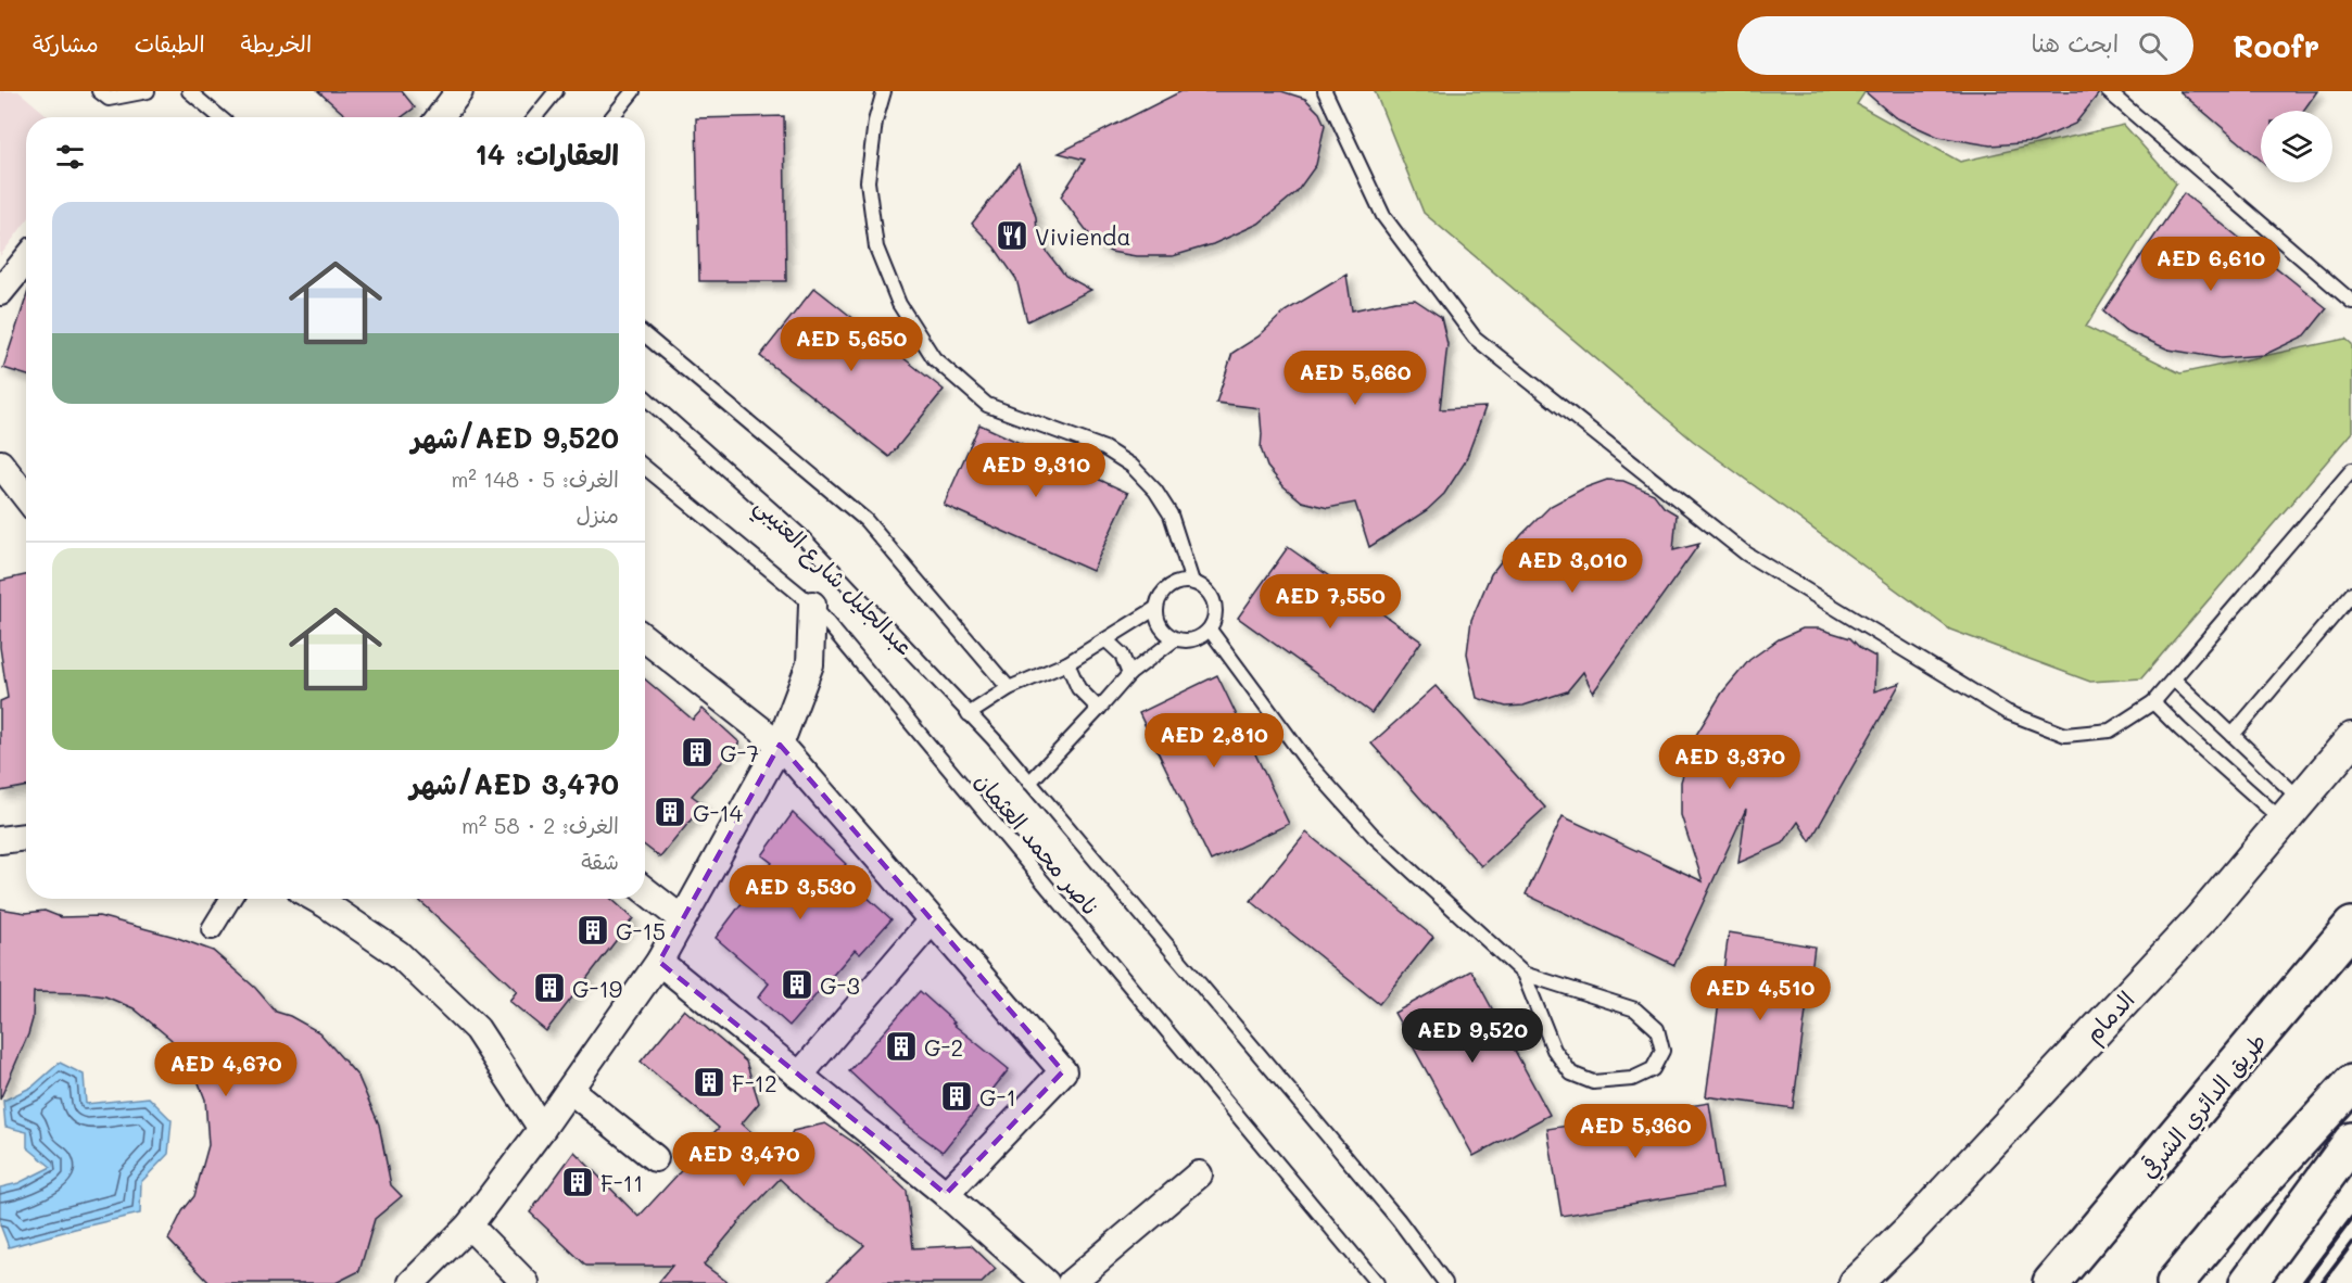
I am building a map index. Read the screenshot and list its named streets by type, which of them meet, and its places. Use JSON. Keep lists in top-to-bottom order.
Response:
{
  "streets": {
    "highway": ["طريق الدائري الشرقي"],
    "street": ["الدمام"],
    "lane": ["عبدالجليل شارع العتيبي", "ناصر محمد العثمان"]
  },
  "places": {
    "restaurant": ["Vivienda"],
    "building": [
      "G-7",
      "G-14",
      "G-15",
      "G-3",
      "G-19",
      "G-2",
      "F-12",
      "G-1",
      "F-11"
    ]
  },
  "page": {
    "header": "Roofr",
    "search": "ابحث هنا",
    "nav": ["الخريطة", "الطبقات", "مشاركة"],
    "heading": "العقارات: 14",
    "list": [
      {
        "name": "AED 9,520/شهر",
        "note": "الغرف: 5 · 148 m² · منزل"
      },
      {
        "name": "AED 3,470/شهر",
        "note": "الغرف: 2 · 58 m² · شقة"
      }
    ],
    "price": [
      "AED 6,610",
      "AED 5,650",
      "AED 5,660",
      "AED 9,310",
      "AED 3,010",
      "AED 7,550",
      "AED 2,810",
      "AED 3,370",
      "AED 3,530",
      "AED 4,510",
      "AED 9,520",
      "AED 4,670",
      "AED 5,360",
      "AED 3,470"
    ]
  }
}
